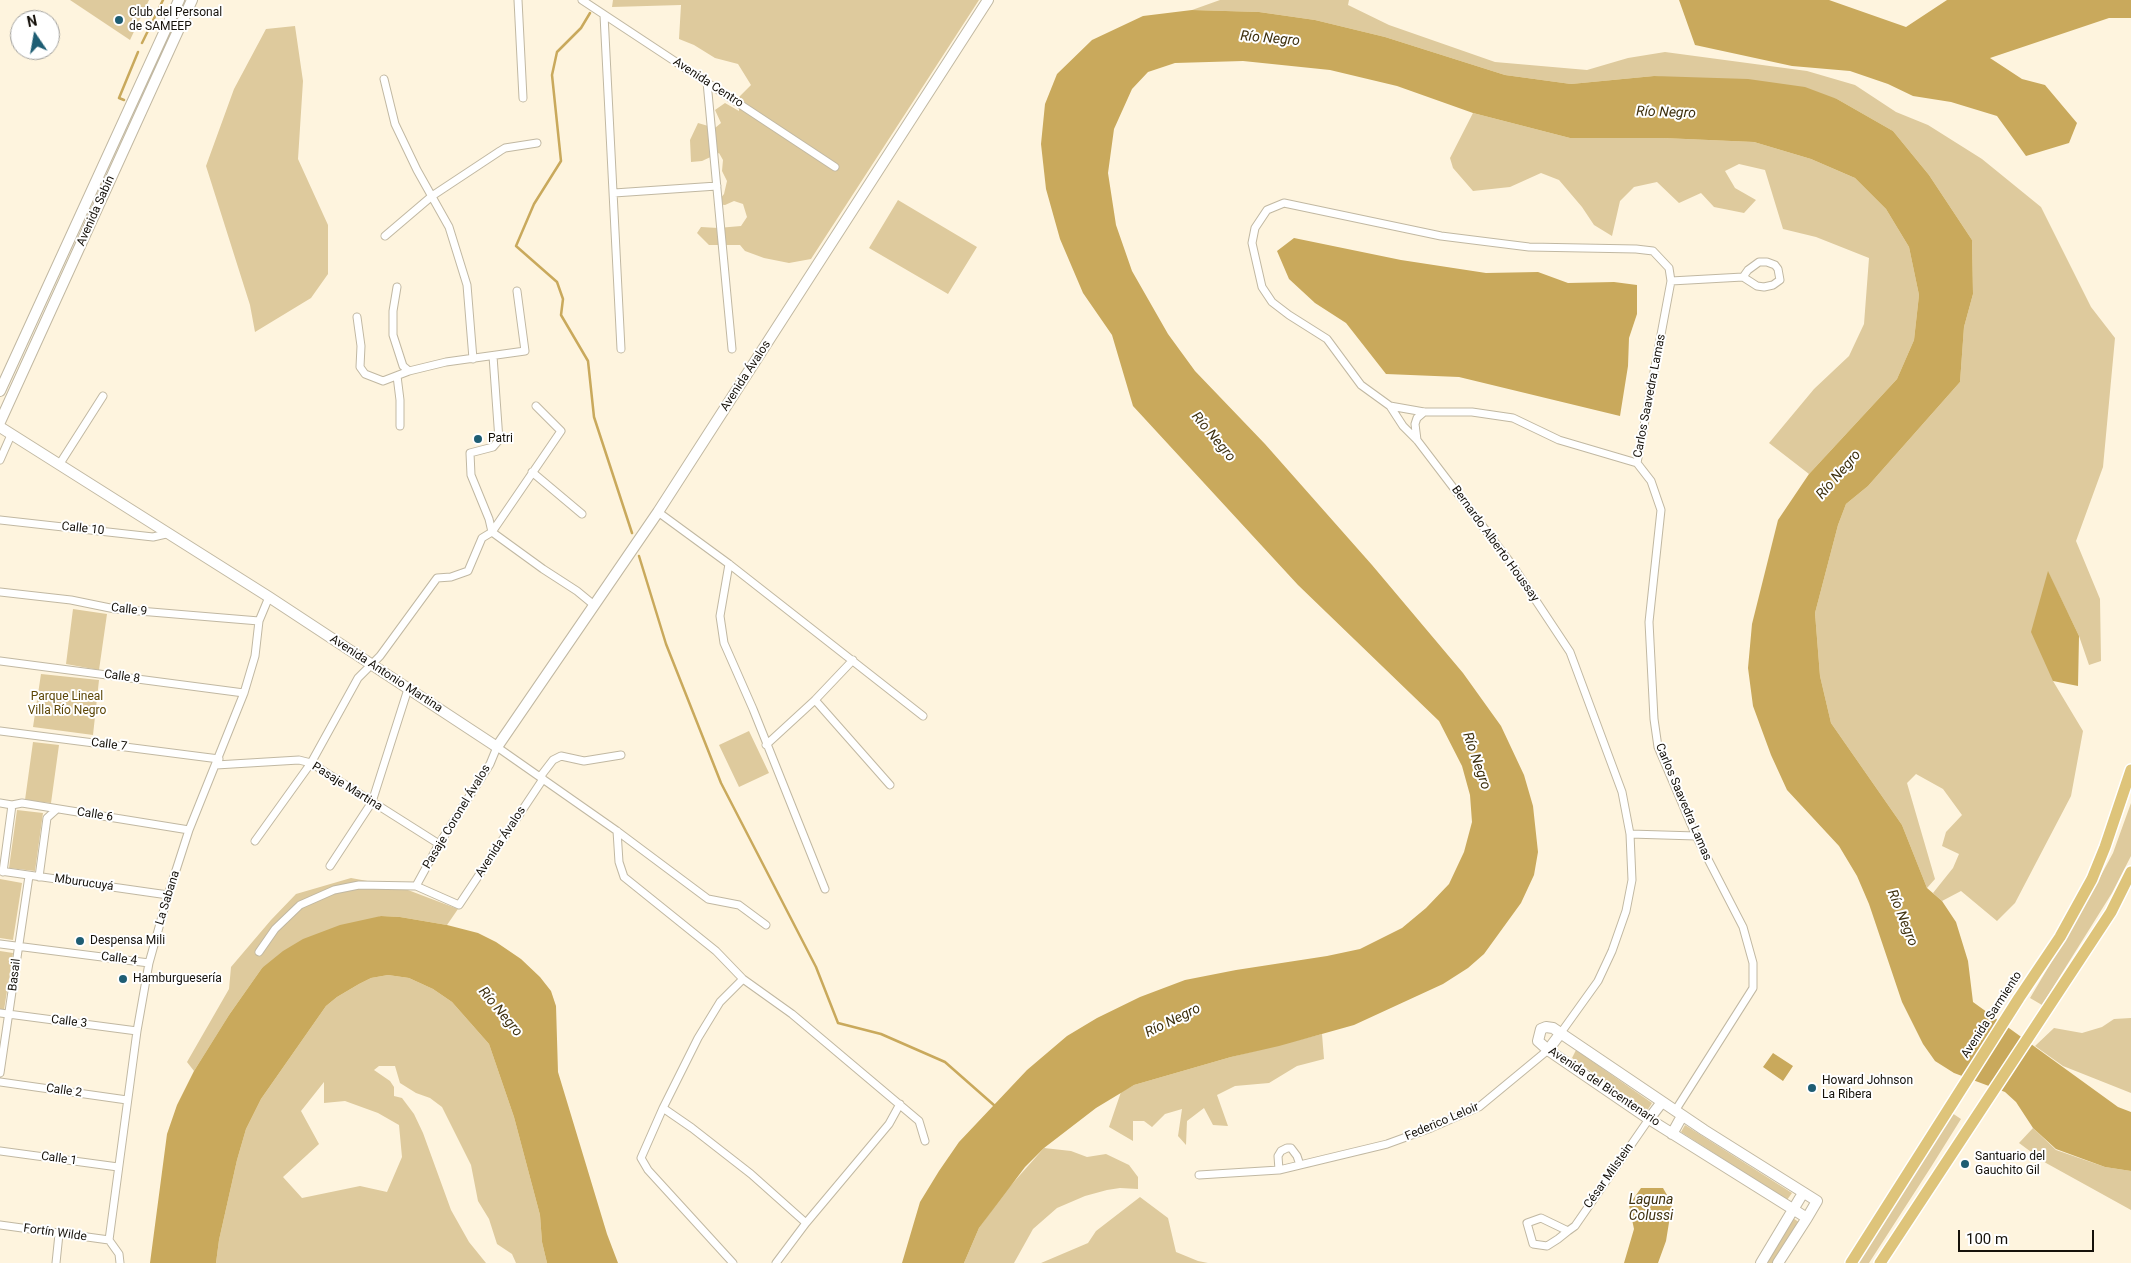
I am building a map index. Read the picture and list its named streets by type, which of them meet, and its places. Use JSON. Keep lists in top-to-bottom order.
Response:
{
  "streets": {
    "main road": ["Avenida Sarmiento"],
    "street": [
      "Avenida Centro",
      "Avenida Sabín",
      "Avenida Ávalos",
      "Carlos Saavedra Lamas",
      "Calle 10",
      "Bernardo Alberto Houssay",
      "Calle 9",
      "Avenida Antonio Martina",
      "Calle 8",
      "Calle 7",
      "Pasaje Martina",
      "Calle 6",
      "Pasaje Coronel Ávalos",
      "Mburucuyá",
      "La Sabana",
      "Calle 4",
      "Basail",
      "Calle 3",
      "Avenida del Bicentenario",
      "Calle 2",
      "Federico Leloir",
      "Calle 1",
      "César Milstein",
      "Fortín Wilde"
    ]
  },
  "crossings": [
    ["Avenida Ávalos", "Avenida Antonio Martina"],
    ["Avenida Ávalos", "Pasaje Coronel Ávalos"],
    ["Carlos Saavedra Lamas", "Bernardo Alberto Houssay"],
    ["Carlos Saavedra Lamas", "Avenida del Bicentenario"],
    ["Calle 10", "Avenida Antonio Martina"],
    ["Bernardo Alberto Houssay", "Avenida del Bicentenario"],
    ["Bernardo Alberto Houssay", "Federico Leloir"],
    ["Calle 9", "La Sabana"],
    ["Avenida Antonio Martina", "Pasaje Coronel Ávalos"],
    ["Avenida Antonio Martina", "La Sabana"],
    ["Calle 8", "La Sabana"],
    ["Calle 7", "Pasaje Martina"],
    ["Calle 7", "La Sabana"],
    ["Pasaje Martina", "Pasaje Coronel Ávalos"],
    ["Pasaje Martina", "La Sabana"],
    ["Calle 6", "La Sabana"],
    ["Mburucuyá", "La Sabana"],
    ["Mburucuyá", "Basail"],
    ["La Sabana", "Calle 4"],
    ["La Sabana", "Calle 3"],
    ["La Sabana", "Calle 2"],
    ["La Sabana", "Calle 1"],
    ["La Sabana", "Fortín Wilde"],
    ["Calle 4", "Basail"],
    ["Basail", "Calle 3"],
    ["Avenida del Bicentenario", "Federico Leloir"],
    ["Avenida del Bicentenario", "César Milstein"]
  ],
  "water": ["Río Negro", "Laguna Colussi"],
  "parks": ["Parque Lineal Villa Río Negro"],
  "places": [
    "Club del Personal de SAMEEP",
    "Patri",
    "Despensa Mili",
    "Hamburguesería",
    "Howard Johnson La Ribera",
    "Santuario del Gauchito Gil"
  ],
  "scale_bar": "100 m",
  "north": "top"
}
